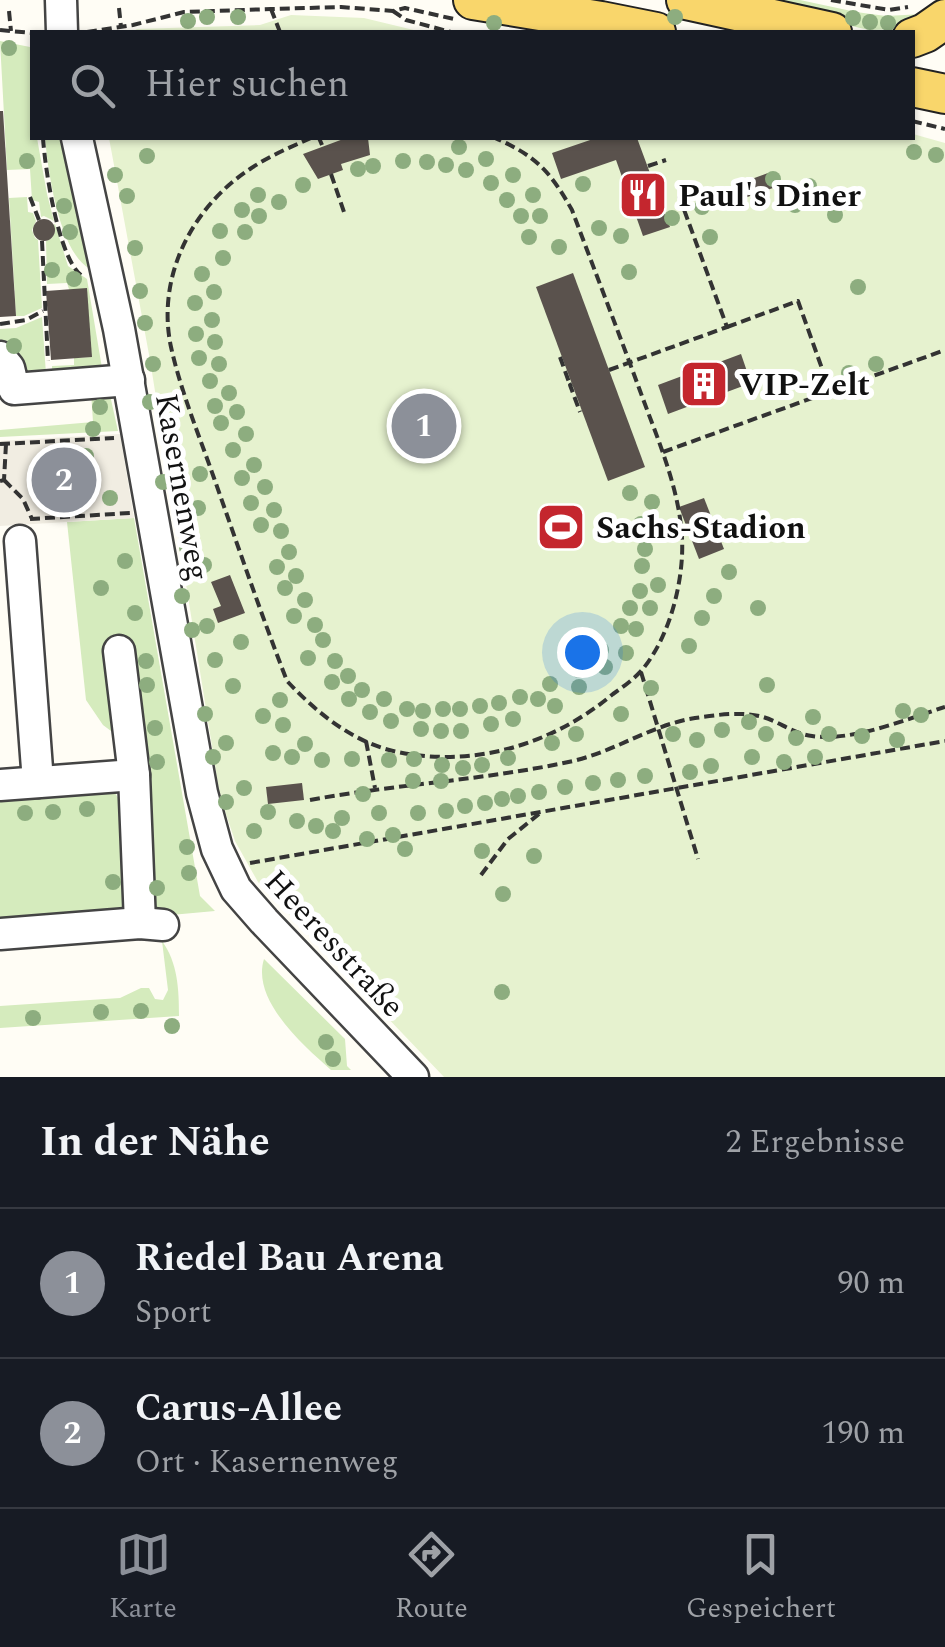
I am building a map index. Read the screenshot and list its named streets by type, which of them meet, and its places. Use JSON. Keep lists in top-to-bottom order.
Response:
{
  "streets": {
    "street": ["Kasernenweg", "Heeresstraße"]
  },
  "crossings": [
    ["Kasernenweg", "Heeresstraße"]
  ],
  "places": {
    "restaurant": ["Paul's Diner"],
    "building": ["VIP-Zelt"],
    "sports": ["Sachs-Stadion"]
  },
  "page": {
    "search": "Hier suchen",
    "pins": ["1", "2"],
    "heading": ["In der Nähe", "2 Ergebnisse"],
    "list": [
      {
        "mark": "1",
        "name": "Riedel Bau Arena",
        "note": "Sport",
        "value": "90 m"
      },
      {
        "mark": "2",
        "name": "Carus-Allee",
        "note": "Ort · Kasernenweg",
        "value": "190 m"
      }
    ],
    "nav": ["Karte", "Route", "Gespeichert"]
  }
}
